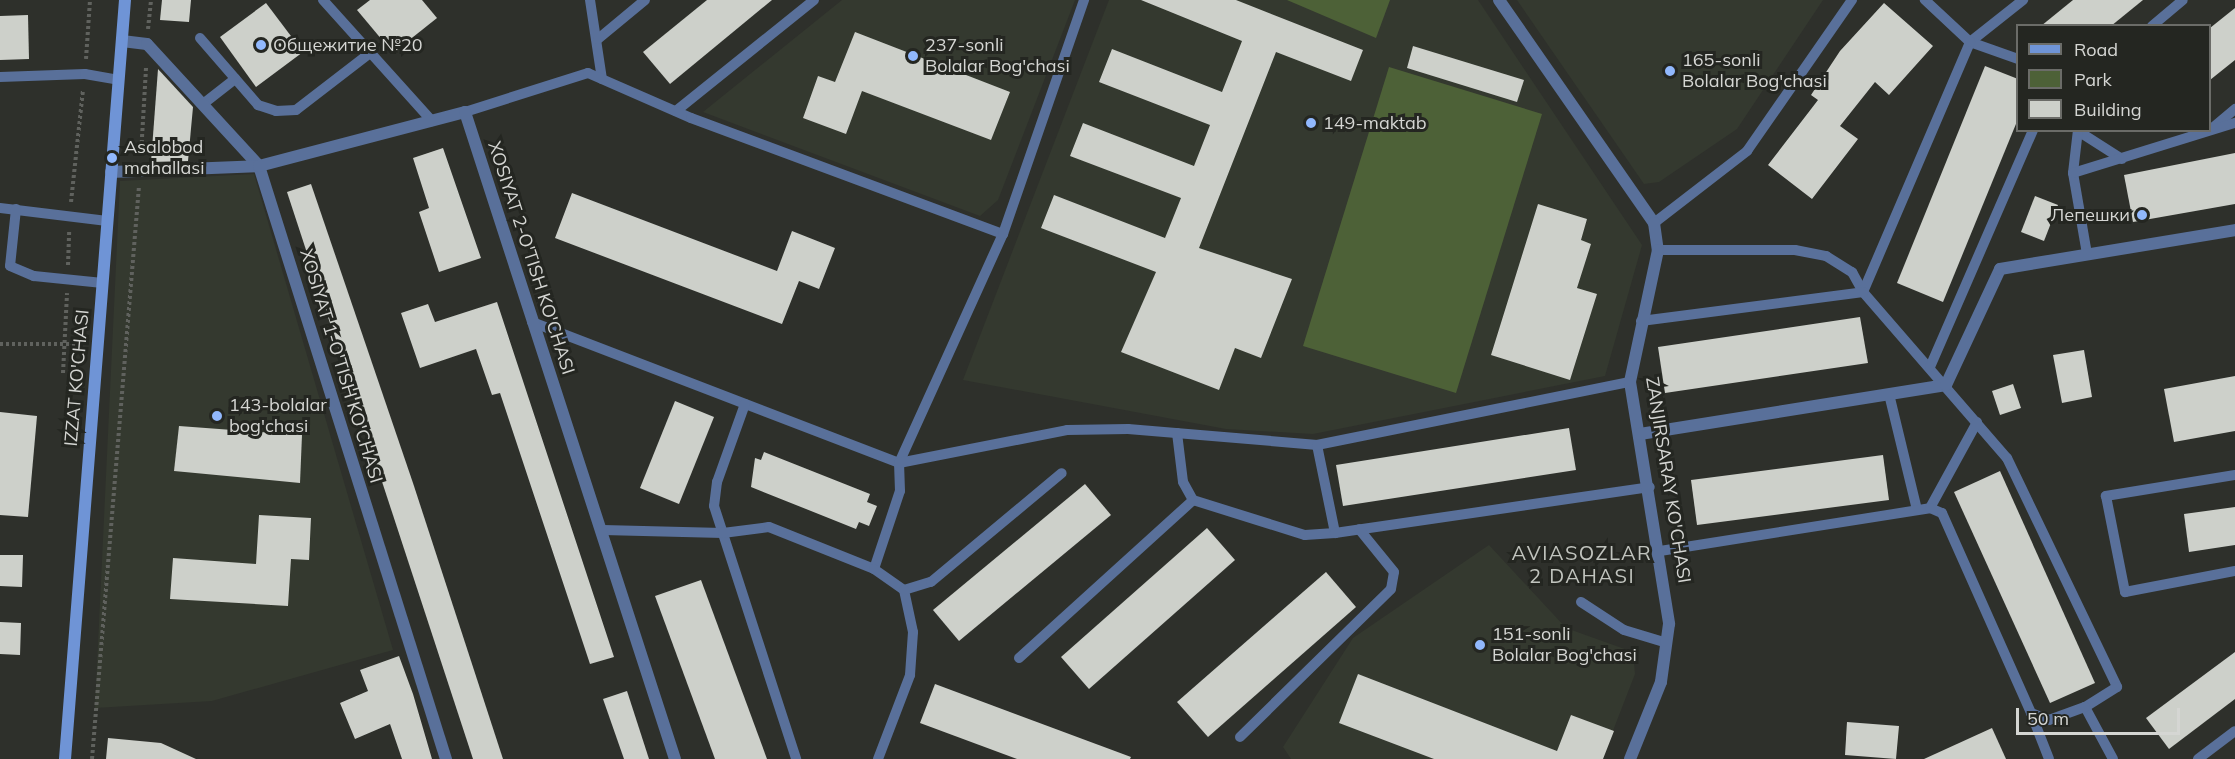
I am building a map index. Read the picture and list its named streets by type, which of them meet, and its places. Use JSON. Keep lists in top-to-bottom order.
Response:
{
  "streets": {
    "main road": ["IZZAT KO'CHASI"],
    "street": ["XOSIYAT 2-O'TISH KO'CHASI", "XOSIYAT 1-O'TISH KO'CHASI", "ZANJIRSARAY KO'CHASI"]
  },
  "districts": ["AVIASOZLAR 2 DAHASI"],
  "places": [
    "Общежитие №20",
    "237-sonli Bolalar Bog'chasi",
    "165-sonli Bolalar Bog'chasi",
    "149-maktab",
    "Asalobod mahallasi",
    "Лепешки",
    "143-bolalar bog'chasi",
    "151-sonli Bolalar Bog'chasi"
  ],
  "legend": ["Road", "Park", "Building"],
  "scale_bar": "50 m"
}
